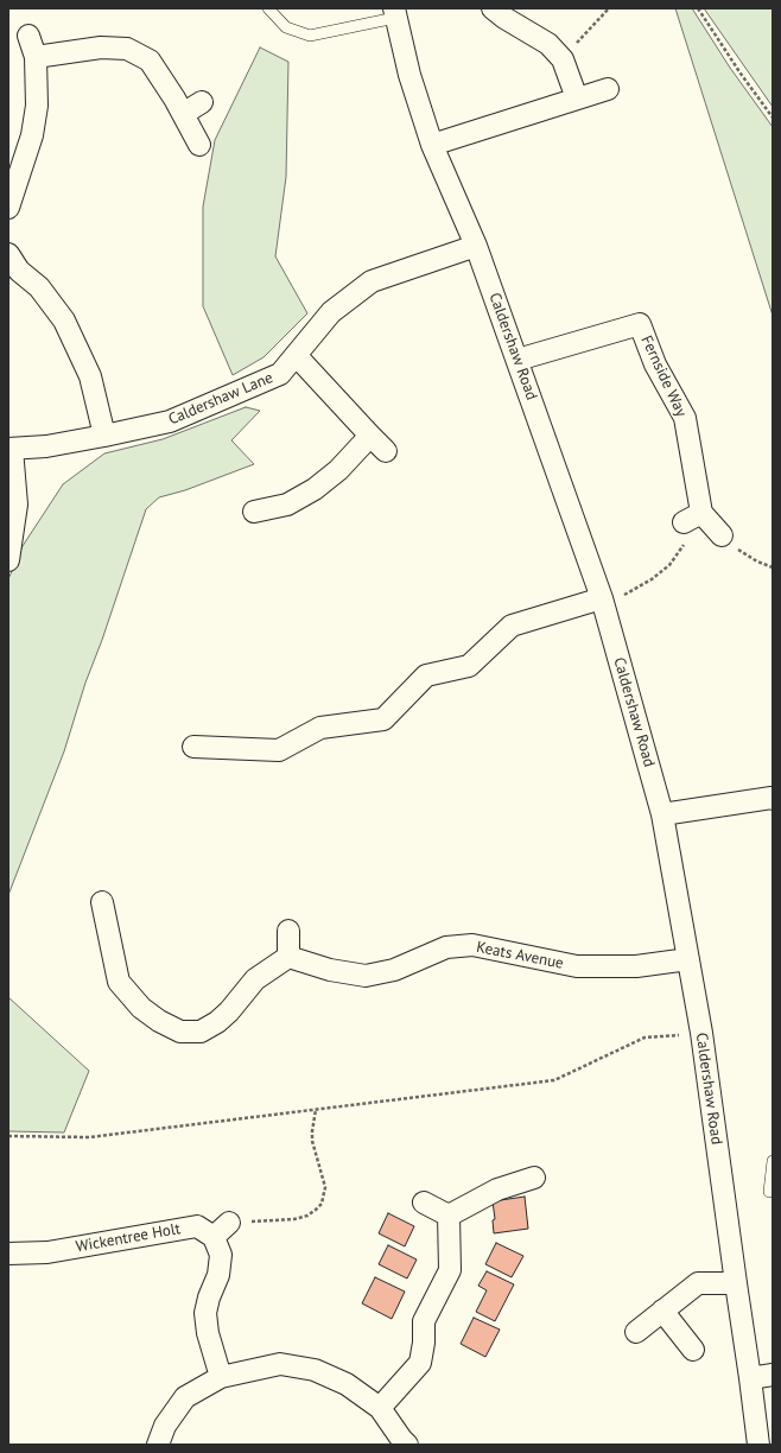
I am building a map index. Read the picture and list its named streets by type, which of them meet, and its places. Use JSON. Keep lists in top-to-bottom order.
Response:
{
  "streets": {
    "street": [
      "Caldershaw Road",
      "Fernside Way",
      "Caldershaw Lane",
      "Keats Avenue",
      "Wickentree Holt"
    ]
  },
  "crossings": [
    ["Caldershaw Road", "Fernside Way"],
    ["Caldershaw Road", "Caldershaw Lane"],
    ["Caldershaw Road", "Keats Avenue"]
  ]
}
